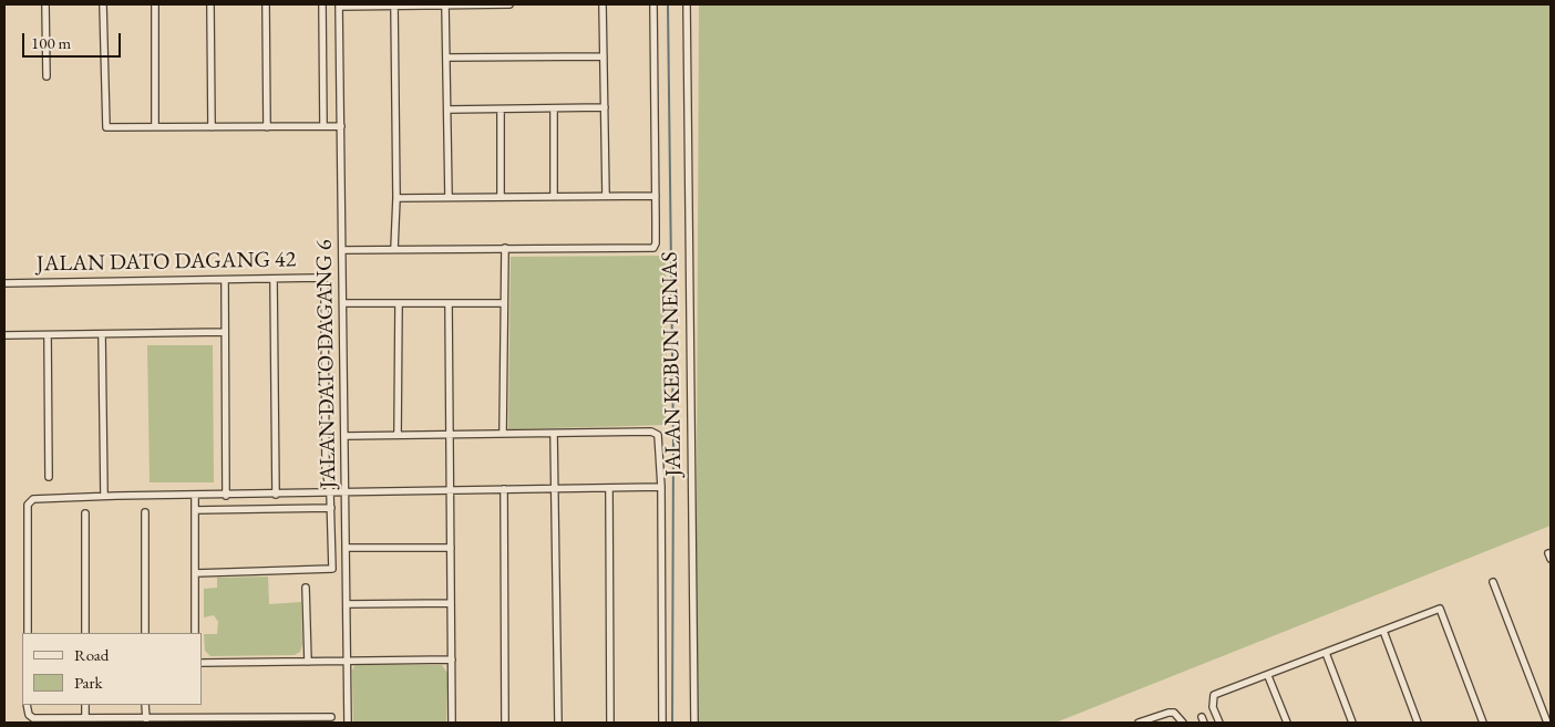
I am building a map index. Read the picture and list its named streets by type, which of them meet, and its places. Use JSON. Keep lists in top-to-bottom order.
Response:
{
  "streets": {
    "street": ["JALAN DATO DAGANG 42", "JALAN DATO DAGANG 6", "JALAN KEBUN NENAS"]
  },
  "legend": ["Road", "Park"],
  "scale_bar": "100 m"
}
